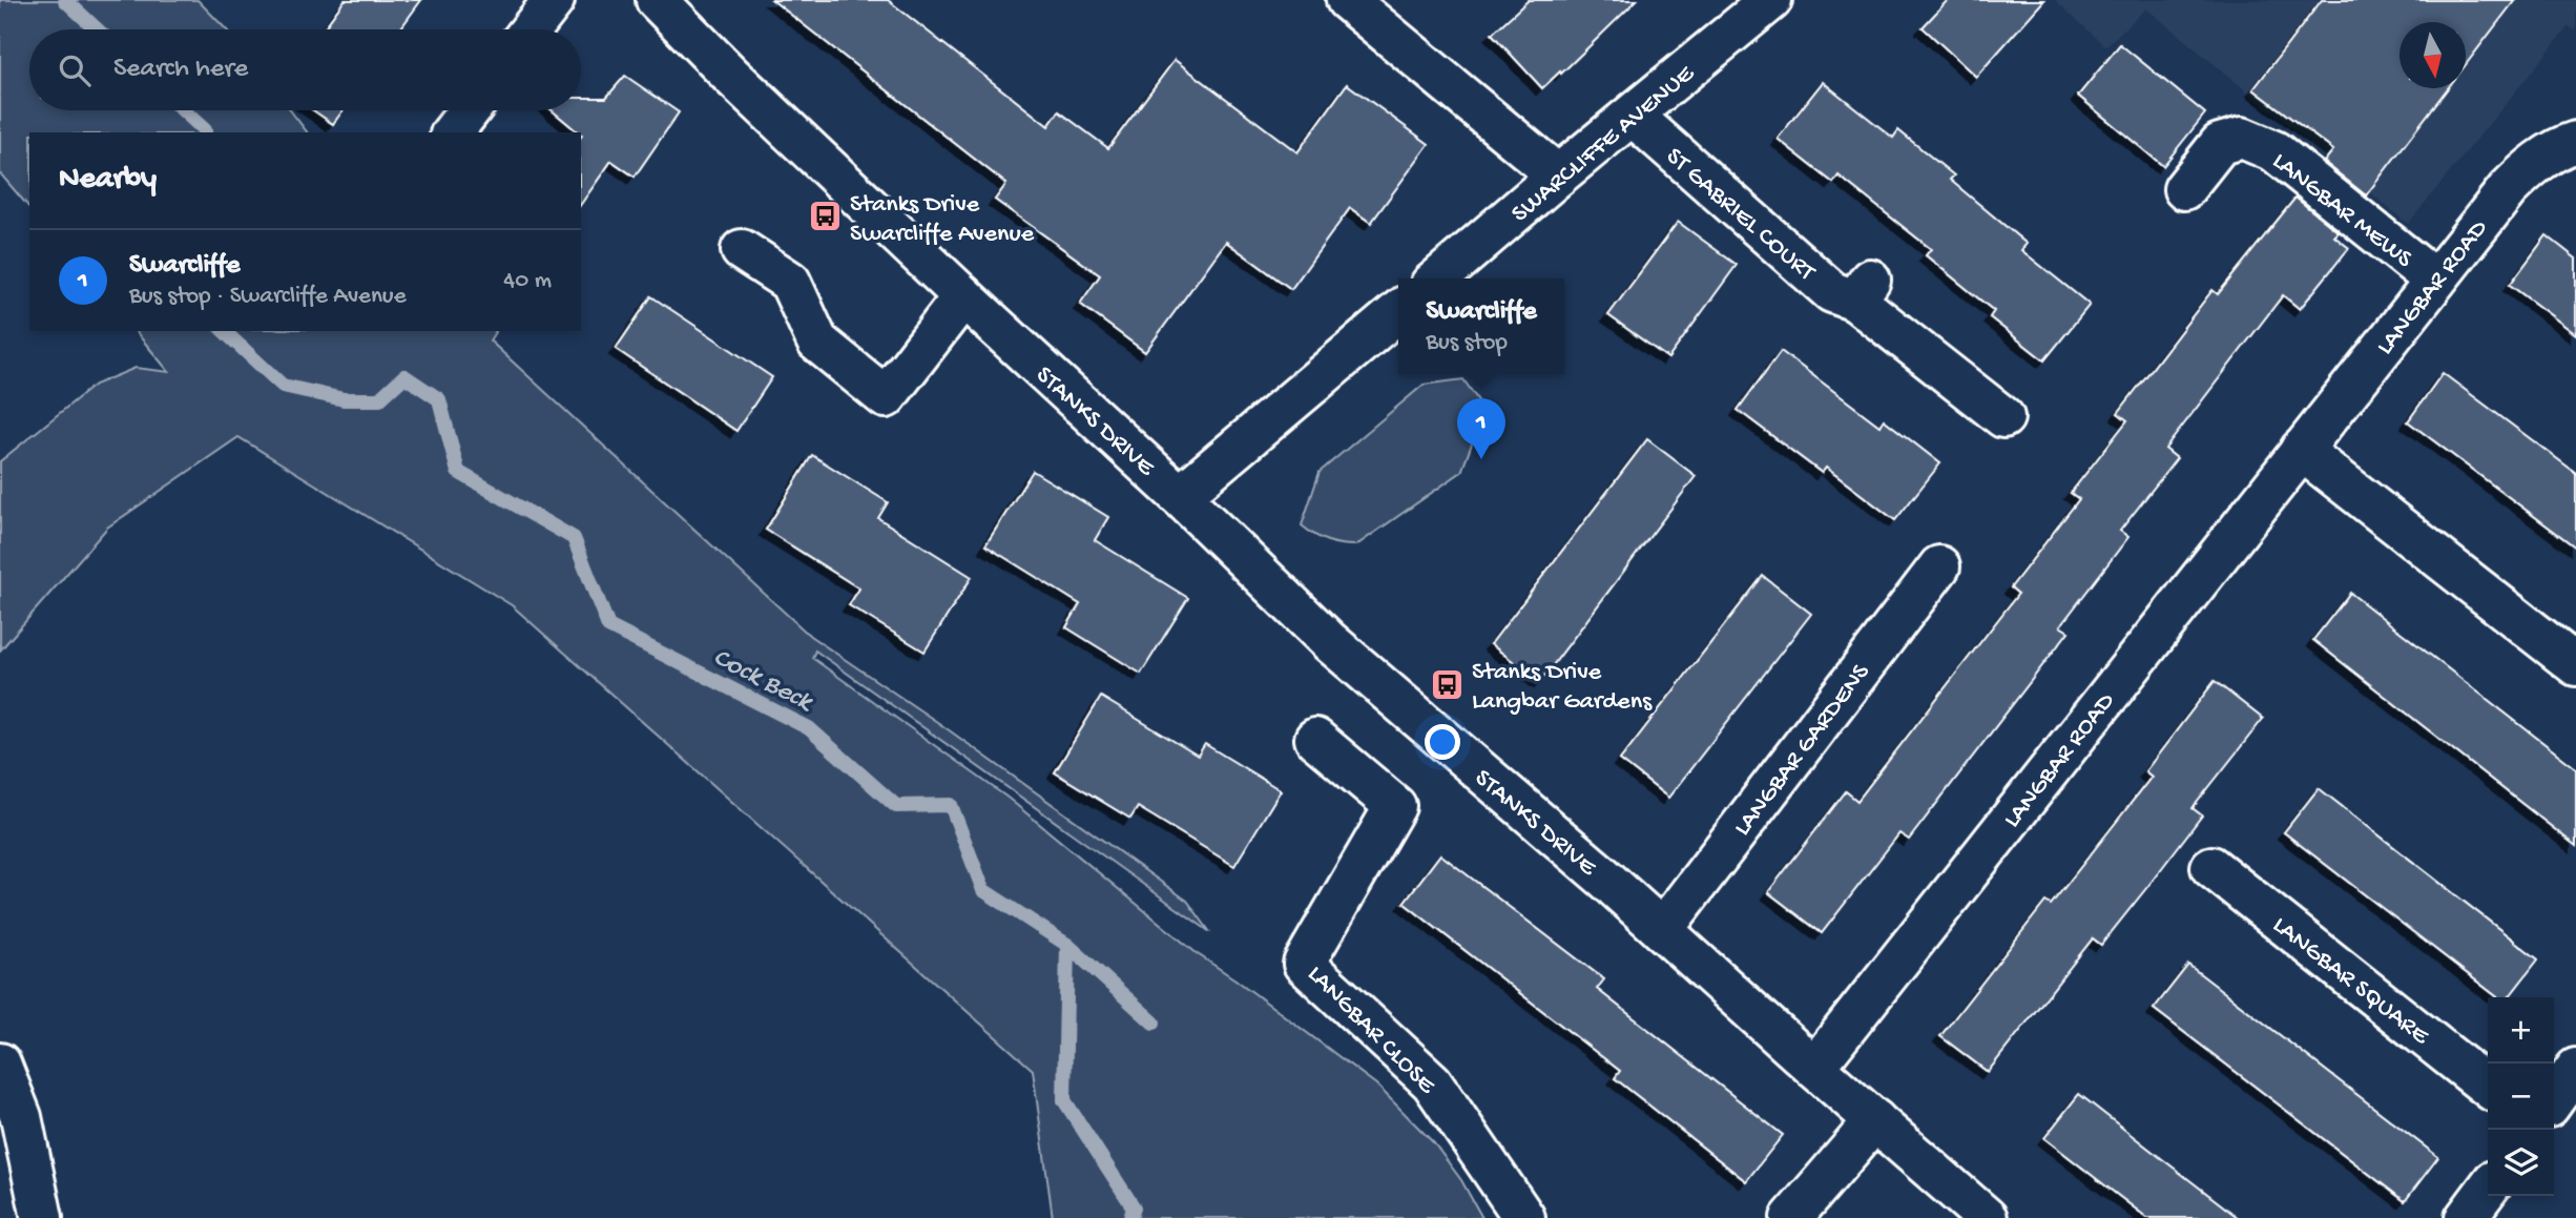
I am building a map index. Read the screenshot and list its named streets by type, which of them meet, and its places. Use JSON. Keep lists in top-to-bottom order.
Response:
{
  "streets": {
    "street": [
      "SWARCLIFFE AVENUE",
      "LANGBAR MEWS",
      "ST GABRIEL COURT",
      "LANGBAR ROAD",
      "STANKS DRIVE",
      "LANGBAR GARDENS",
      "LANGBAR SQUARE",
      "LANGBAR CLOSE"
    ]
  },
  "crossings": [
    ["SWARCLIFFE AVENUE", "ST GABRIEL COURT"],
    ["LANGBAR MEWS", "LANGBAR ROAD"],
    ["LANGBAR ROAD", "STANKS DRIVE"],
    ["STANKS DRIVE", "LANGBAR GARDENS"]
  ],
  "water": ["Cock Beck"],
  "places": {
    "bus stop": ["Stanks Drive Swarcliffe Avenue", "Stanks Drive Langbar Gardens"]
  },
  "north": "bottom",
  "page": {
    "search": "Search here",
    "heading": "Nearby",
    "list": [
      {
        "mark": "1",
        "name": "Swarcliffe",
        "note": "Bus stop · Swarcliffe Avenue",
        "value": "40 m"
      }
    ],
    "popup": ["Swarcliffe", "Bus stop"],
    "pins": "1",
    "map_buttons": ["+", "−"]
  }
}
